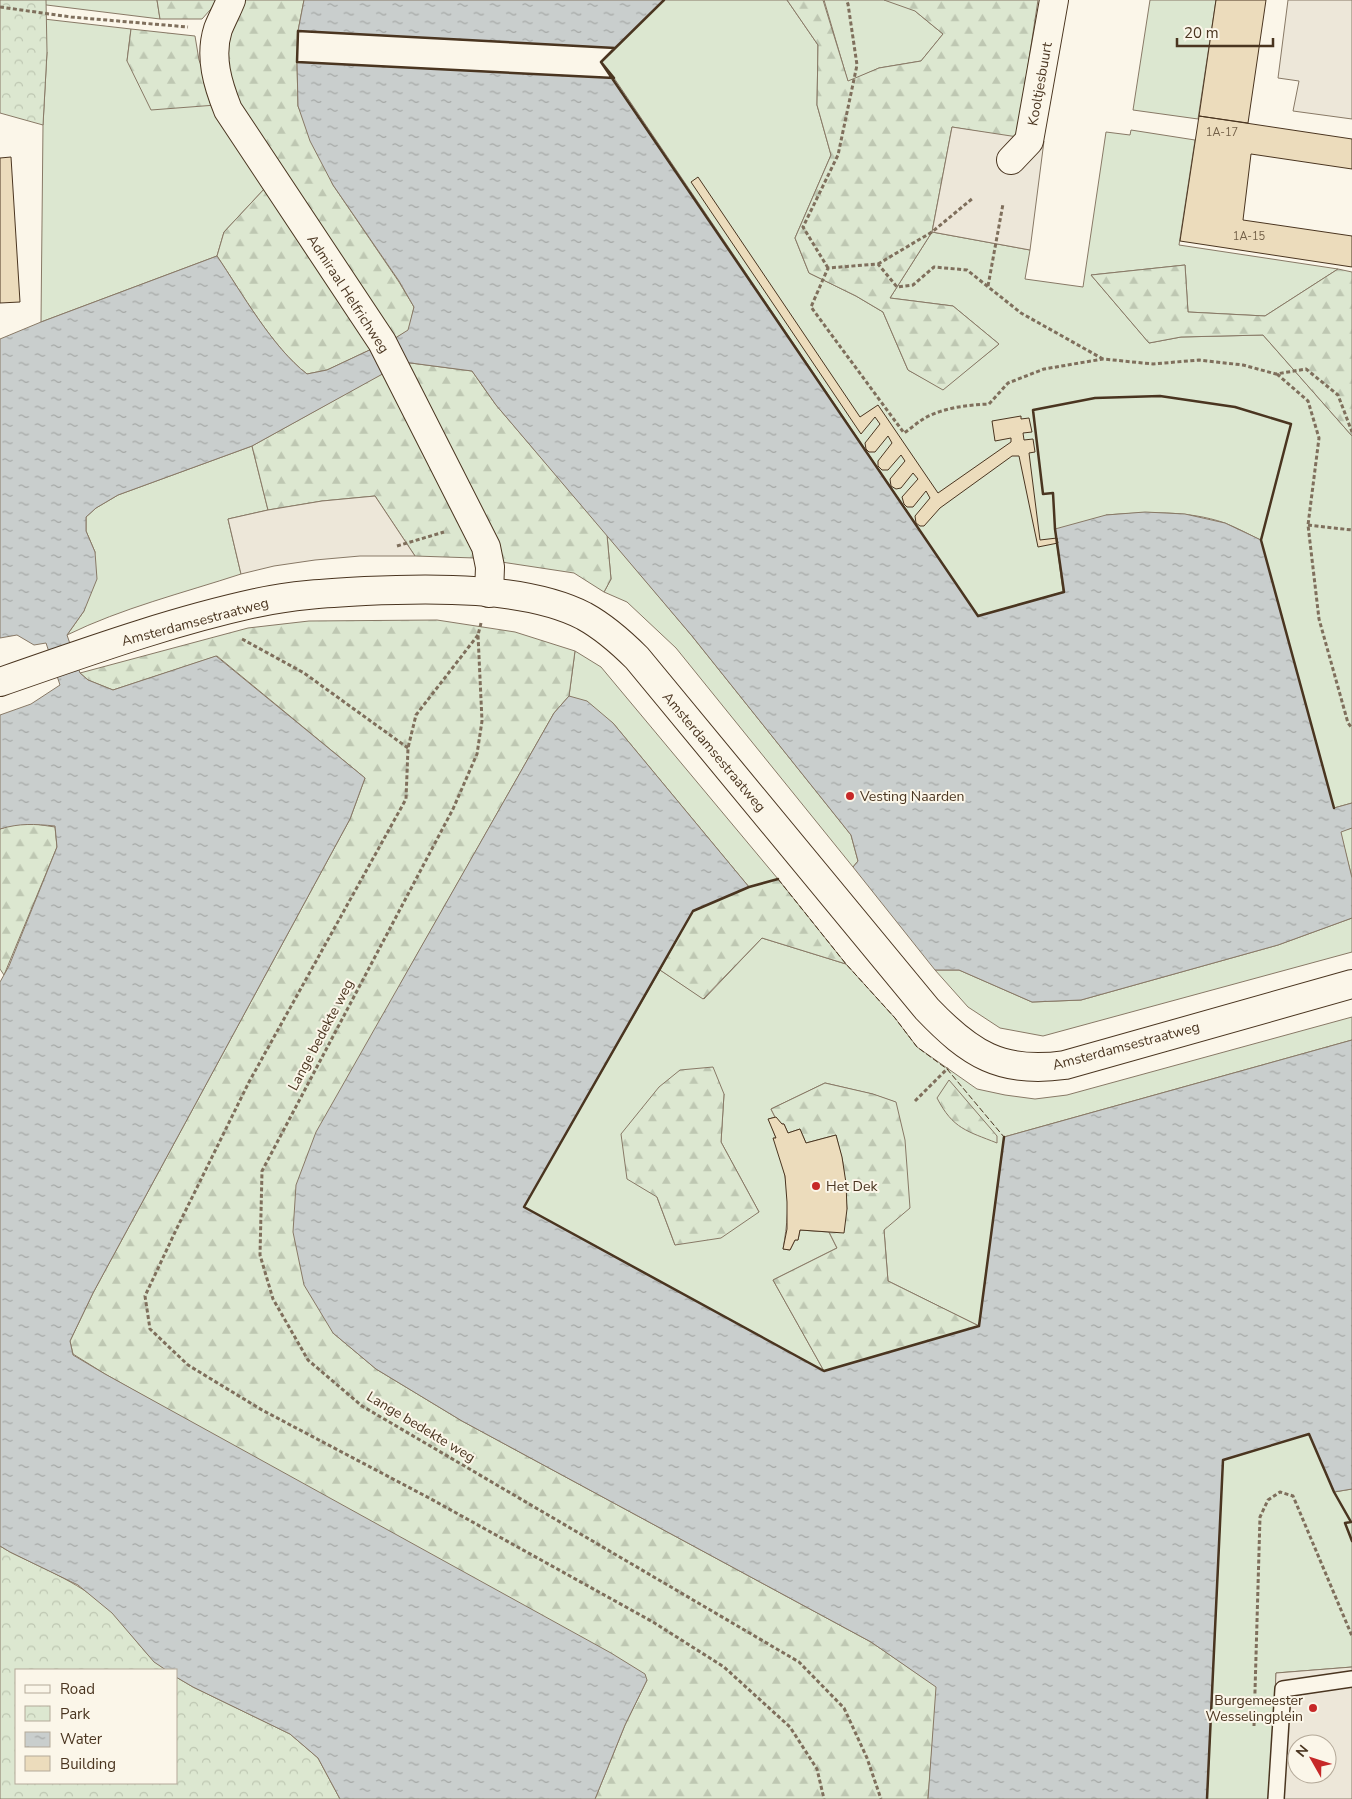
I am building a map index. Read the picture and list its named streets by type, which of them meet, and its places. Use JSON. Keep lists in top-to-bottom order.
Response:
{
  "streets": {
    "street": ["Kooltjesbuurt", "Admiraal Helfrichweg", "Amsterdamsestraatweg"],
    "path": ["Lange bedekte weg"]
  },
  "crossings": [
    ["Admiraal Helfrichweg", "Amsterdamsestraatweg"]
  ],
  "places": ["Vesting Naarden", "Het Dek", "Burgemeester Wesselingplein"],
  "house_numbers": ["1A-17", "1A-15"],
  "legend": [
    "Road",
    "Park",
    "Water",
    "Building"
  ],
  "scale_bar": "20 m",
  "north": "top left"
}
